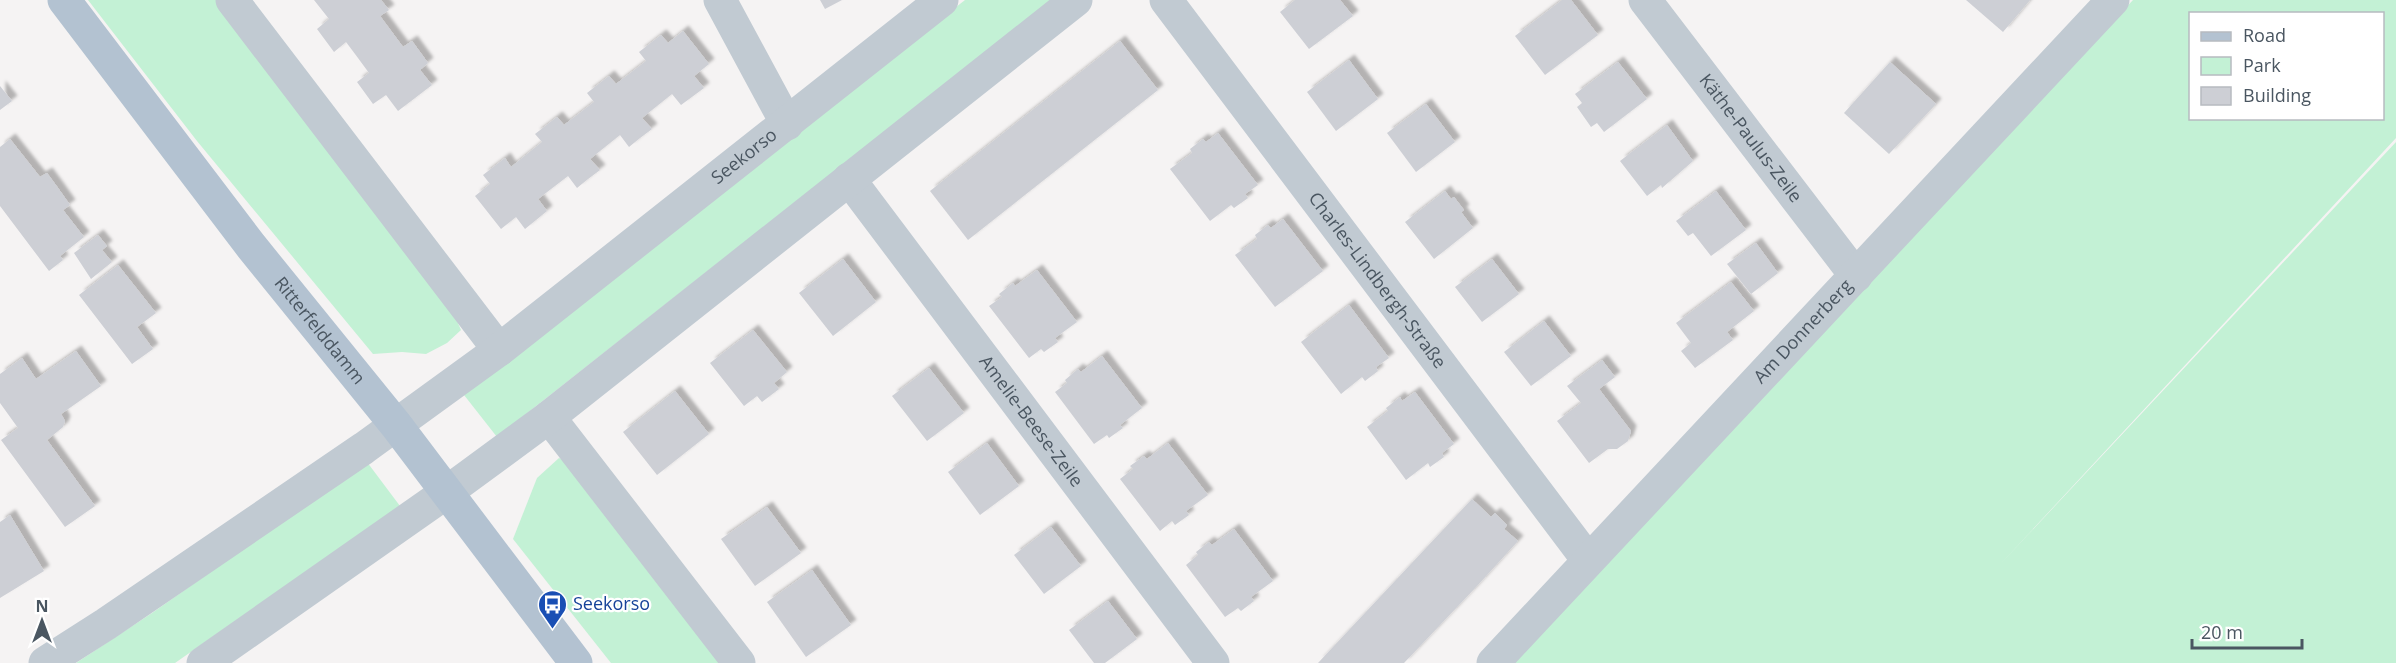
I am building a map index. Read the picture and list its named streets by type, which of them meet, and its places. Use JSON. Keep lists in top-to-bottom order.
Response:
{
  "streets": {
    "main road": ["Ritterfelddamm"],
    "street": [
      "Käthe-Paulus-Zeile",
      "Seekorso",
      "Charles-Lindbergh-Straße",
      "Am Donnerberg",
      "Amelie-Beese-Zeile"
    ]
  },
  "crossings": [
    ["Käthe-Paulus-Zeile", "Am Donnerberg"],
    ["Seekorso", "Ritterfelddamm"],
    ["Charles-Lindbergh-Straße", "Am Donnerberg"]
  ],
  "places": {
    "bus stop": ["Seekorso"]
  },
  "legend": ["Road", "Park", "Building"],
  "scale_bar": "20 m",
  "north": "top"
}
